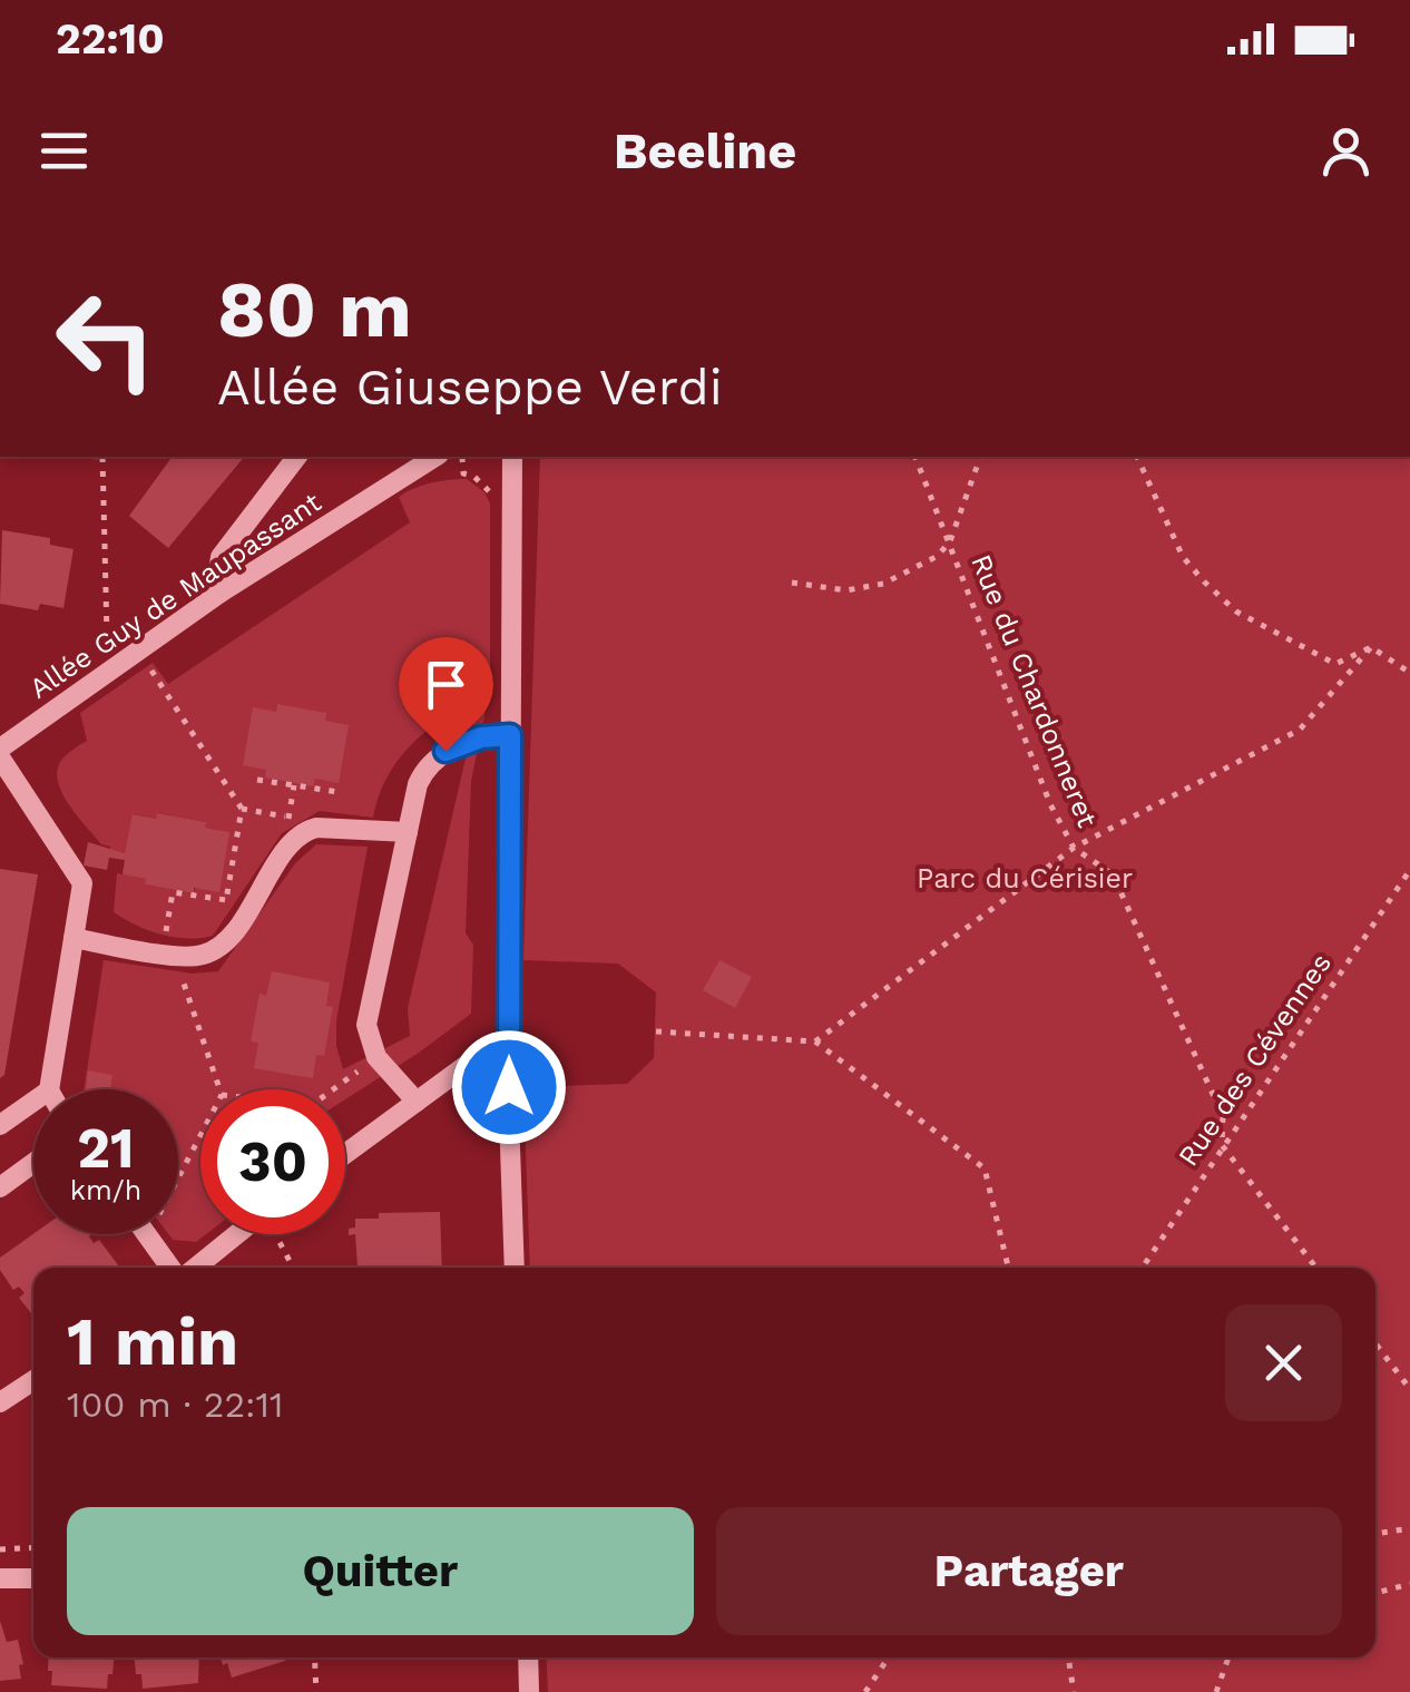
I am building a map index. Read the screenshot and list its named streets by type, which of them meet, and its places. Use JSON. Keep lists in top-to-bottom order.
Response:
{
  "streets": {
    "street": ["Allée Guy de Maupassant"],
    "path": ["Rue du Chardonneret", "Rue des Cévennes"]
  },
  "crossings": [
    ["Rue du Chardonneret", "Rue des Cévennes"]
  ],
  "parks": ["Parc du Cérisier"],
  "page": {
    "status": "22:10",
    "header": "Beeline",
    "turn": ["80 m", "Allée Giuseppe Verdi"],
    "speed": "21 km/h",
    "limit": "30",
    "heading": ["1 min", "100 m · 22:11"],
    "buttons": ["Quitter", "Partager"]
  }
}
